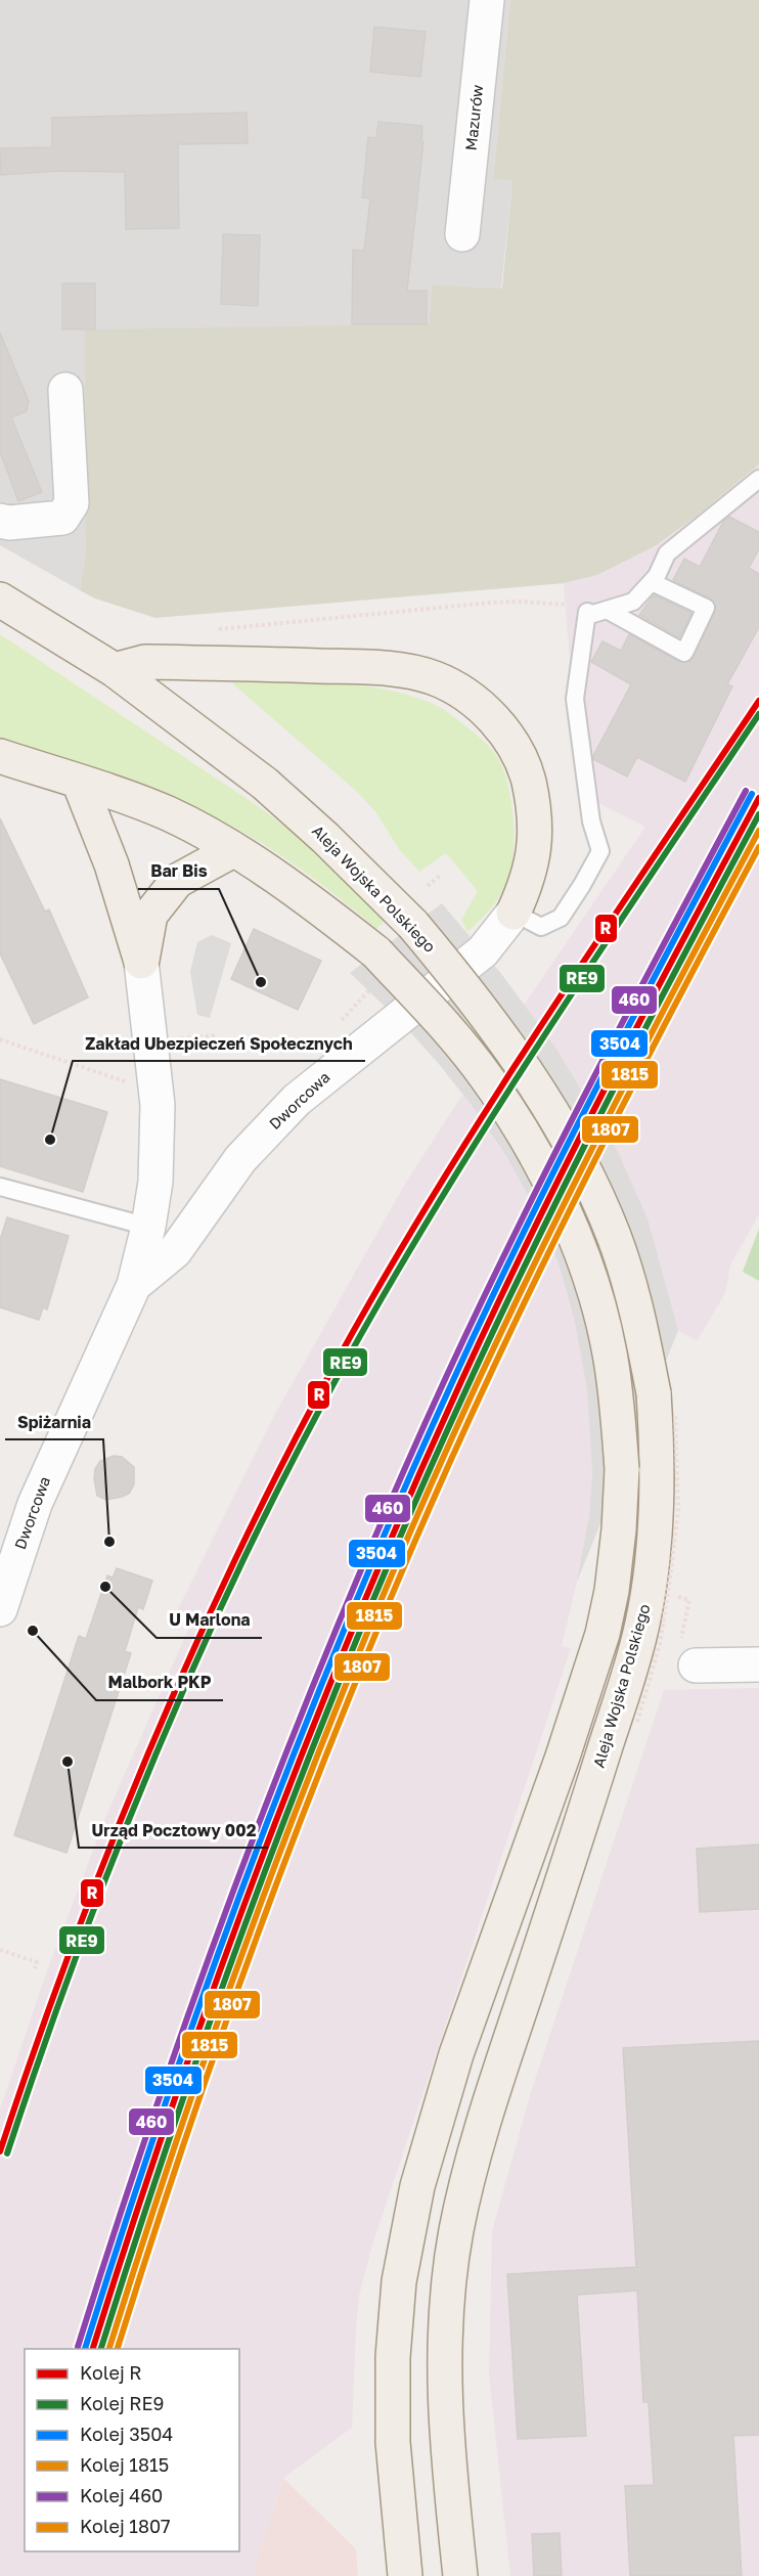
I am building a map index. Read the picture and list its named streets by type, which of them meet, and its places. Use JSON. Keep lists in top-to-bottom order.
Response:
{
  "streets": {
    "main road": ["Aleja Wojska Polskiego"],
    "street": ["Mazurów", "Dworcowa"]
  },
  "places": [
    "Bar Bis",
    "Zakład Ubezpieczeń Społecznych",
    "Spiżarnia",
    "U Marlona",
    "Malbork PKP",
    "Urząd Pocztowy 002"
  ],
  "lines": [
    "rail line R",
    "rail line RE9",
    "rail line 460",
    "rail line 3504",
    "rail line 1815",
    "rail line 1807"
  ],
  "legend": [
    "Kolej R",
    "Kolej RE9",
    "Kolej 3504",
    "Kolej 1815",
    "Kolej 460",
    "Kolej 1807"
  ]
}
